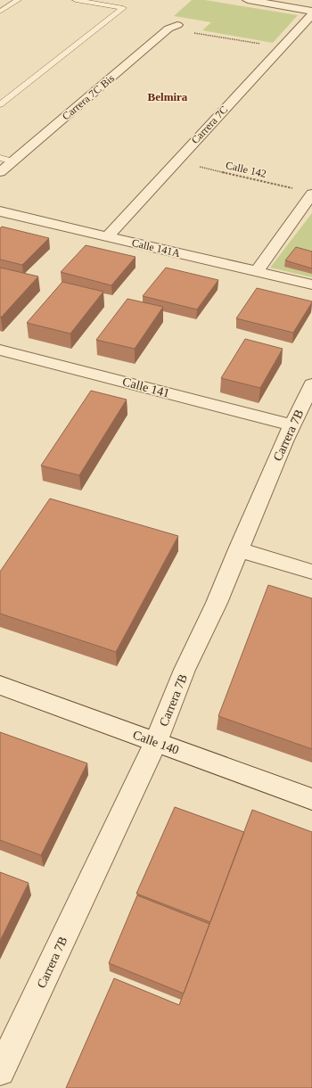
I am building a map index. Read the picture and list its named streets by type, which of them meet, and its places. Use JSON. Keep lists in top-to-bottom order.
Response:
{
  "streets": {
    "street": [
      "Carrera 7C Bis",
      "Carrera 7C",
      "Calle 141A",
      "Calle 141",
      "Carrera 7B",
      "Calle 140"
    ],
    "path": ["Calle 142"]
  },
  "crossings": [
    ["Carrera 7C", "Calle 142"],
    ["Carrera 7C", "Calle 141A"],
    ["Calle 141", "Carrera 7B"],
    ["Carrera 7B", "Calle 140"]
  ],
  "districts": ["Belmira"]
}
